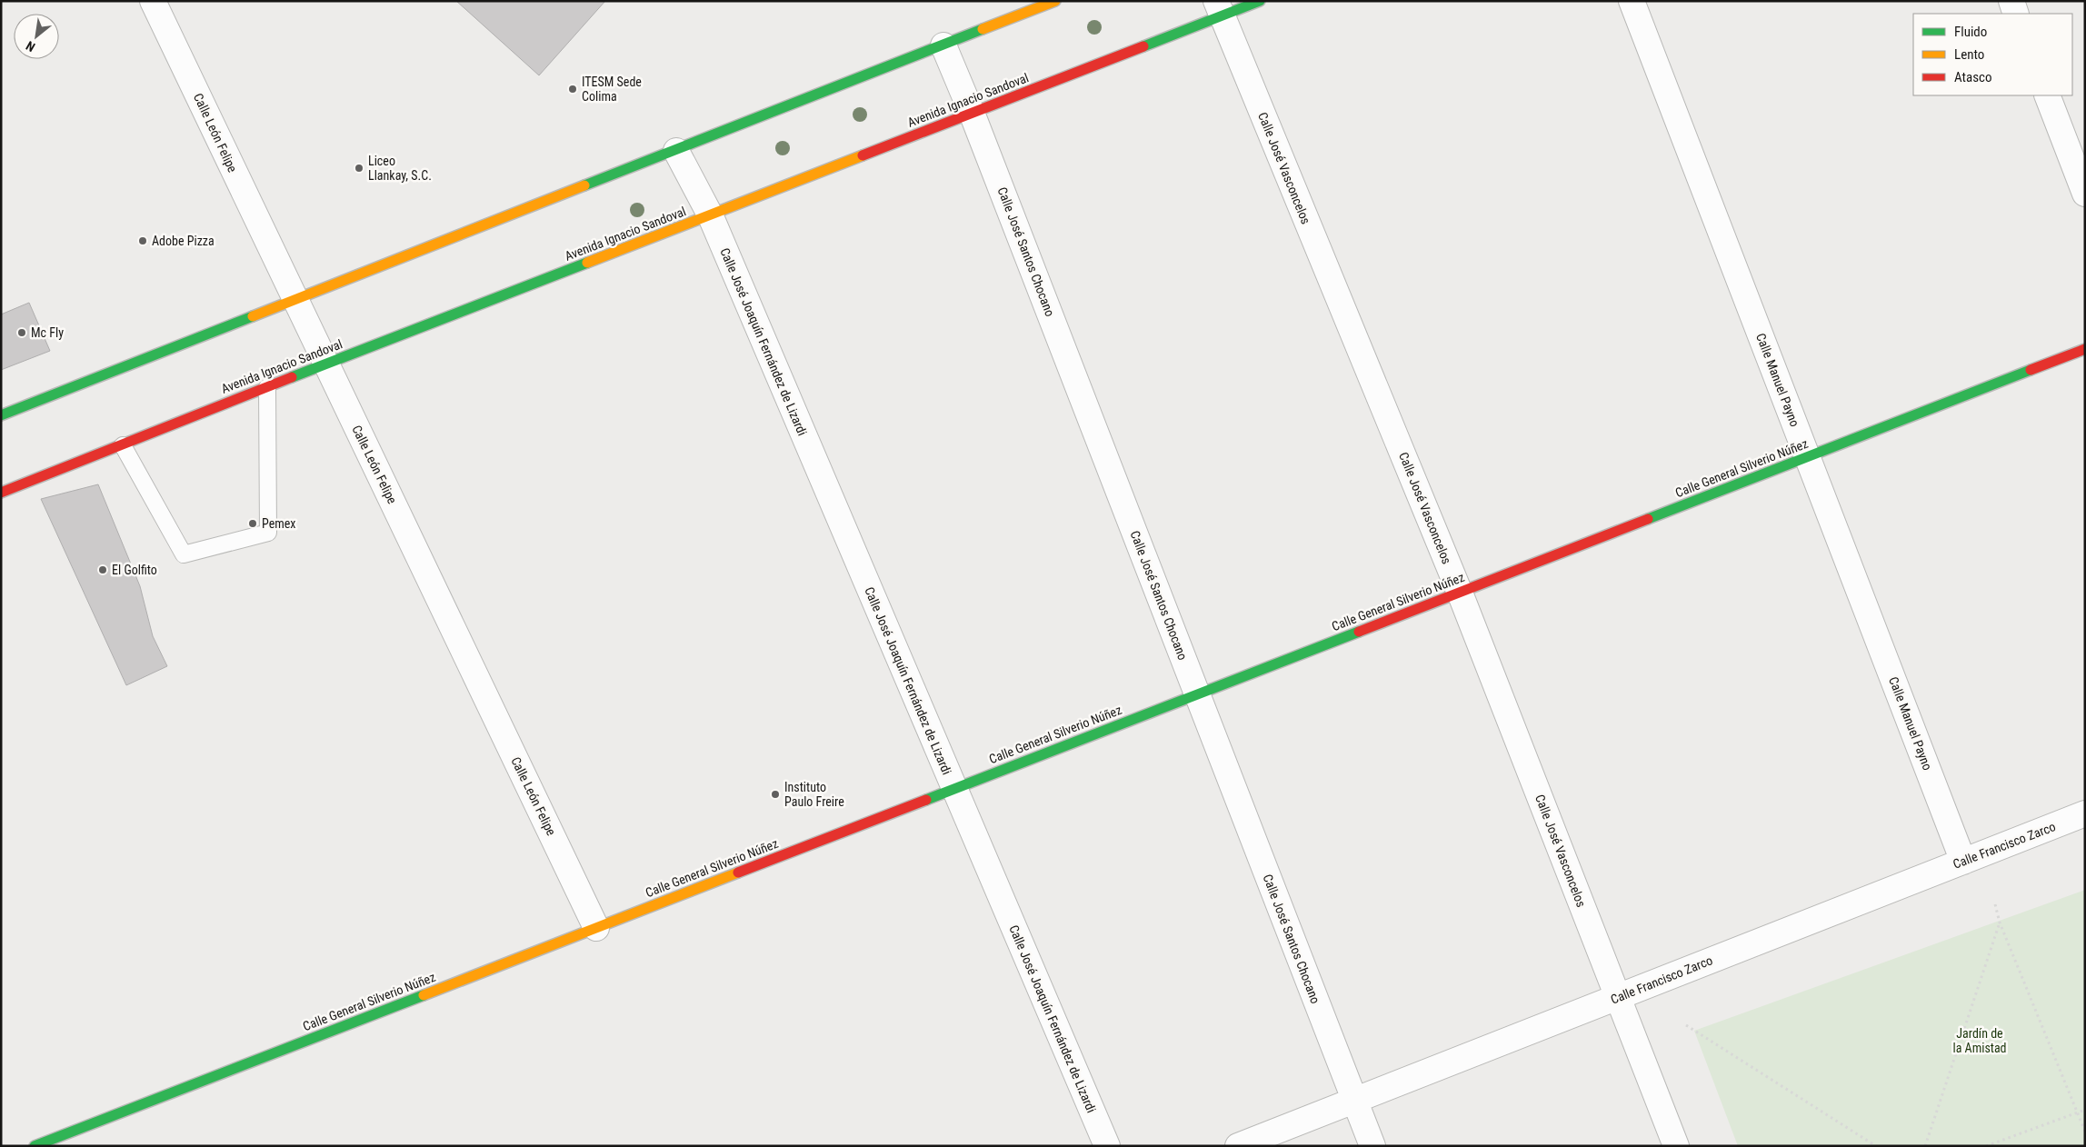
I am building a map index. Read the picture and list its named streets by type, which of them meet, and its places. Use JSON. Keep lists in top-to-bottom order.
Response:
{
  "streets": {
    "main road": ["Avenida Ignacio Sandoval", "Calle General Silverio Núñez"],
    "street": [
      "Calle León Felipe",
      "Calle José Vasconcelos",
      "Calle José Santos Chocano",
      "Calle José Joaquín Fernández de Lizardi",
      "Calle Manuel Payno",
      "Calle Francisco Zarco"
    ]
  },
  "crossings": [
    ["Avenida Ignacio Sandoval", "Calle León Felipe"],
    ["Avenida Ignacio Sandoval", "Calle José Vasconcelos"],
    ["Avenida Ignacio Sandoval", "Calle José Santos Chocano"],
    ["Avenida Ignacio Sandoval", "Calle José Joaquín Fernández de Lizardi"],
    ["Calle León Felipe", "Calle General Silverio Núñez"],
    ["Calle José Vasconcelos", "Calle General Silverio Núñez"],
    ["Calle José Vasconcelos", "Calle Francisco Zarco"],
    ["Calle José Santos Chocano", "Calle General Silverio Núñez"],
    ["Calle José Santos Chocano", "Calle Francisco Zarco"],
    ["Calle José Joaquín Fernández de Lizardi", "Calle General Silverio Núñez"],
    ["Calle Manuel Payno", "Calle General Silverio Núñez"],
    ["Calle Manuel Payno", "Calle Francisco Zarco"]
  ],
  "parks": ["Jardín de la Amistad"],
  "places": [
    "ITESM Sede Colima",
    "Liceo Llankay, S.C.",
    "Adobe Pizza",
    "Mc Fly",
    "Pemex",
    "El Golfito",
    "Instituto Paulo Freire"
  ],
  "legend": ["Fluido", "Lento", "Atasco"],
  "north": "bottom left"
}
